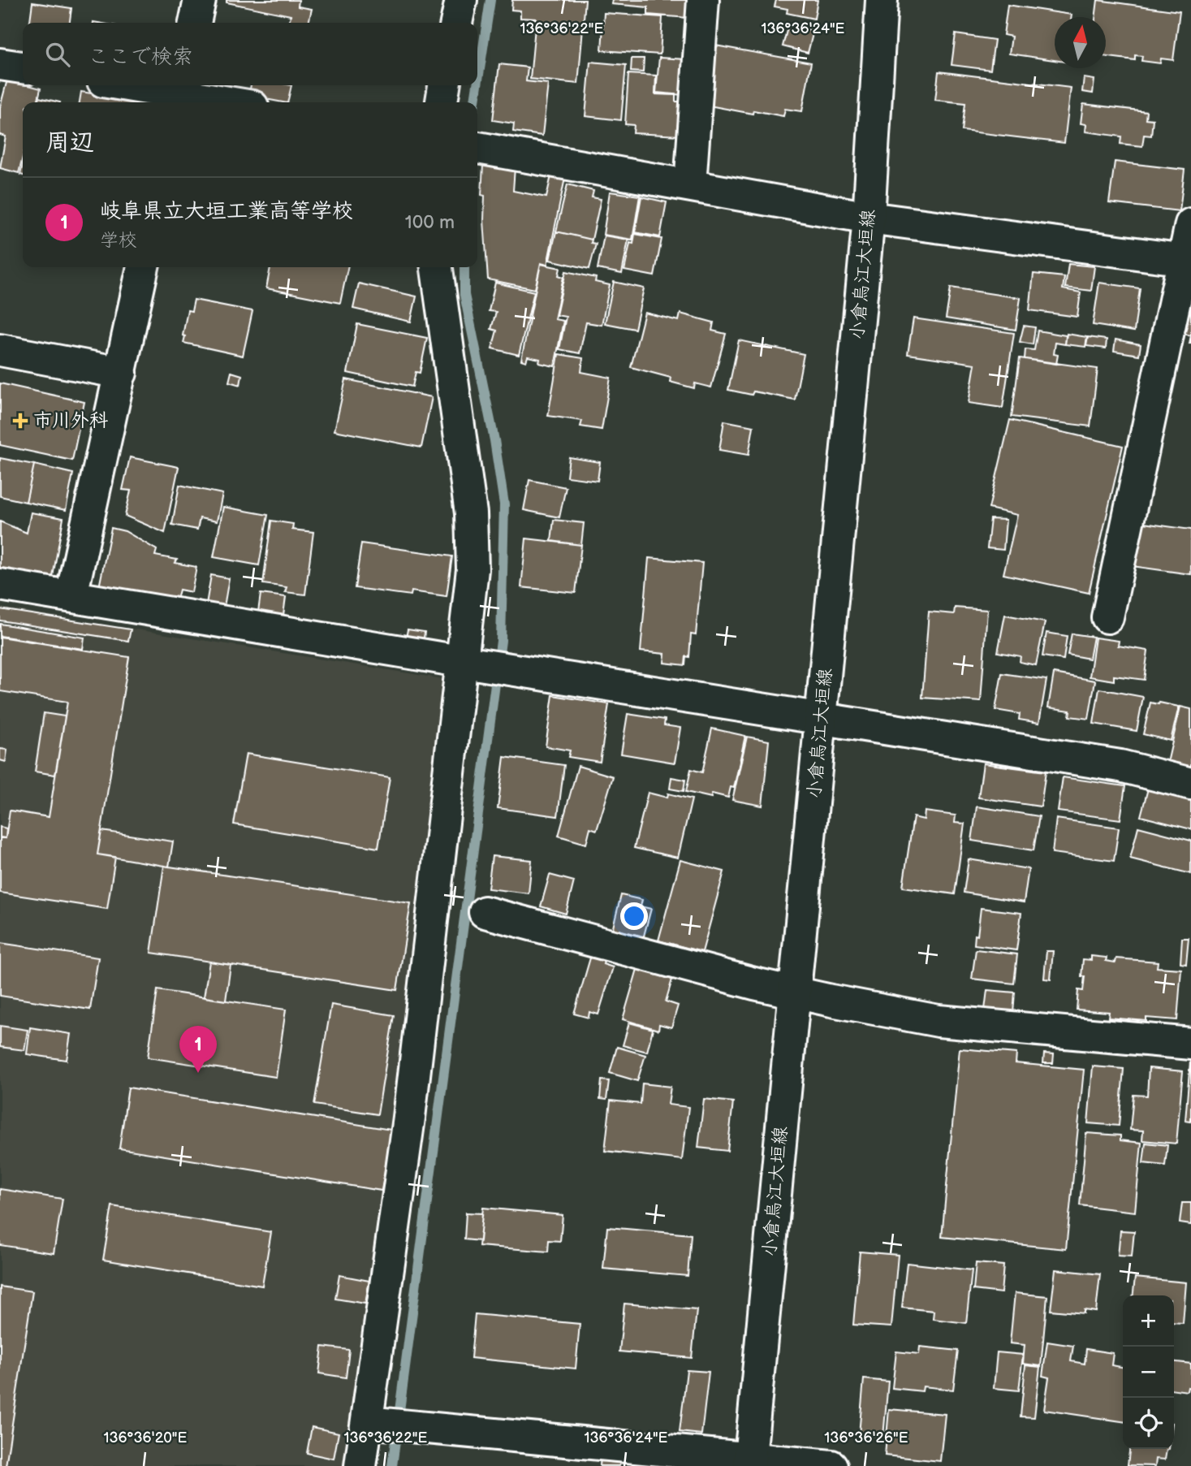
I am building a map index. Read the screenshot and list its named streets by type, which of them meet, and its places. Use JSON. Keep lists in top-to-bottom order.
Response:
{
  "streets": {
    "street": ["小倉烏江大垣線"]
  },
  "places": {
    "health": ["市川外科"]
  },
  "north": "top",
  "page": {
    "search": "ここで検索",
    "heading": "周辺",
    "list": [
      {
        "mark": "1",
        "name": "岐阜県立大垣工業高等学校",
        "note": "学校",
        "value": "100 m"
      }
    ],
    "pins": "1",
    "map_buttons": ["+", "−"]
  },
  "coordinates": [
    "136°36'22\"E",
    "136°36'24\"E",
    "136°36'20\"E",
    "136°36'26\"E"
  ]
}
